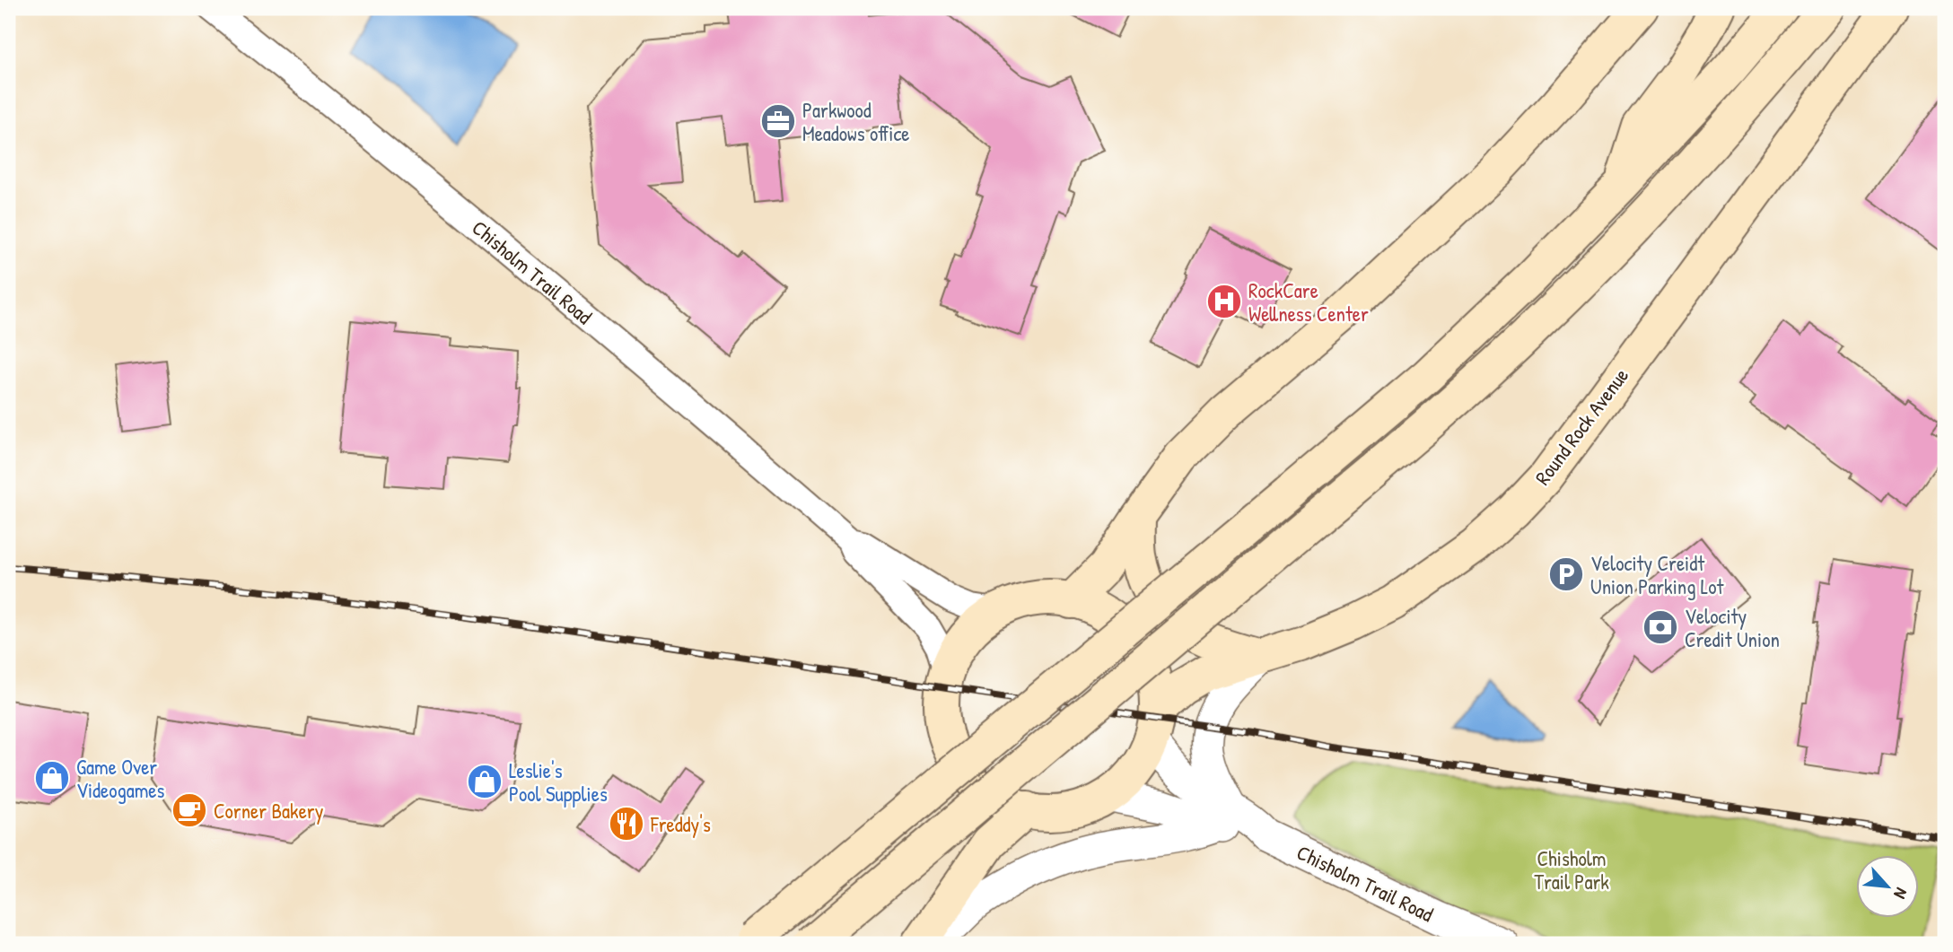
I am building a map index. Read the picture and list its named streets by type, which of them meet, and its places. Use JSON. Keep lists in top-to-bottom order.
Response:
{
  "streets": {
    "main road": ["Round Rock Avenue"],
    "street": ["Chisholm Trail Road"]
  },
  "crossings": [
    ["Chisholm Trail Road", "Round Rock Avenue"]
  ],
  "parks": ["Chisholm Trail Park"],
  "places": {
    "office": ["Parkwood Meadows office"],
    "hospital": ["RockCare Wellness Center"],
    "parking": ["Velocity Creidt Union Parking Lot"],
    "bank": ["Velocity Credit Union"],
    "shop": ["Game Over Videogames", "Leslie's Pool Supplies"],
    "cafe": ["Corner Bakery"],
    "restaurant": ["Freddy's"]
  },
  "north": "bottom right"
}
